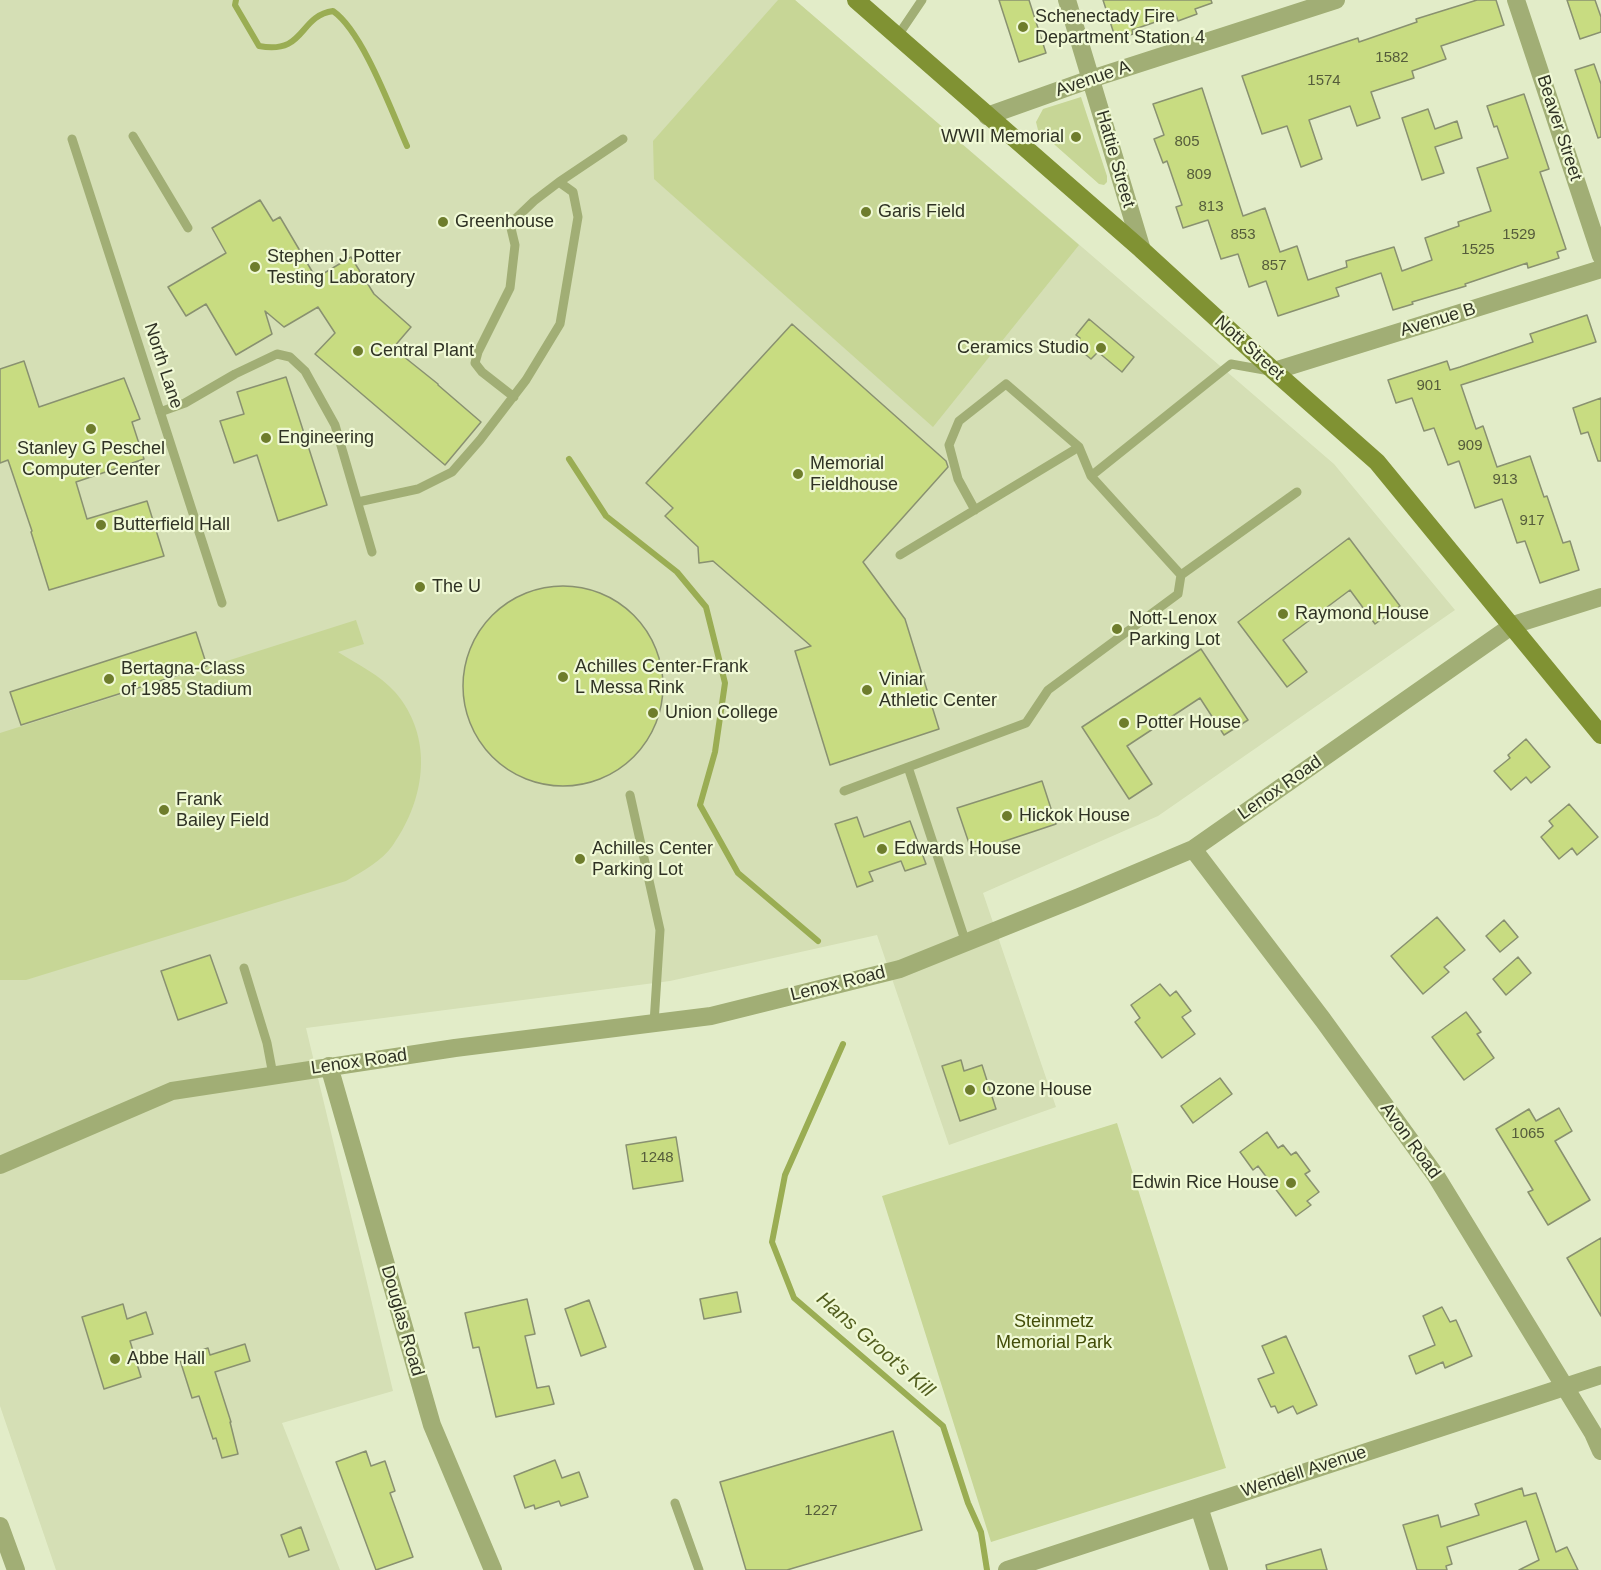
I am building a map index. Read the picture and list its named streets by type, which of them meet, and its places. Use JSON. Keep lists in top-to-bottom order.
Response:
{
  "streets": {
    "main road": ["Nott Street"],
    "street": [
      "Avenue A",
      "Beaver Street",
      "Hattie Street",
      "Avenue B",
      "Lenox Road",
      "Avon Road",
      "Douglas Road",
      "Wendell Avenue"
    ],
    "lane": ["North Lane"]
  },
  "crossings": [
    ["Avenue A", "Hattie Street"],
    ["Avenue A", "Nott Street"],
    ["Hattie Street", "Nott Street"],
    ["Avenue B", "Nott Street"],
    ["Nott Street", "Lenox Road"],
    ["Lenox Road", "Avon Road"],
    ["Lenox Road", "Douglas Road"],
    ["Avon Road", "Wendell Avenue"]
  ],
  "water": ["Hans Groot's Kill"],
  "parks": ["Steinmetz Memorial Park"],
  "places": [
    "Schenectady Fire Department Station 4",
    "WWII Memorial",
    "Garis Field",
    "Greenhouse",
    "Stephen J Potter Testing Laboratory",
    "Ceramics Studio",
    "Central Plant",
    "Stanley G Peschel Computer Center",
    "Engineering",
    "Memorial Fieldhouse",
    "Butterfield Hall",
    "The U",
    "Raymond House",
    "Nott-Lenox Parking Lot",
    "Achilles Center-Frank L Messa Rink",
    "Bertagna-Class of 1985 Stadium",
    "Viniar Athletic Center",
    "Union College",
    "Potter House",
    "Frank Bailey Field",
    "Hickok House",
    "Edwards House",
    "Achilles Center Parking Lot",
    "Ozone House",
    "Edwin Rice House",
    "Abbe Hall"
  ],
  "house_numbers": [
    "1582",
    "1574",
    "805",
    "809",
    "813",
    "853",
    "1529",
    "1525",
    "857",
    "901",
    "909",
    "913",
    "917",
    "1065",
    "1248",
    "1227"
  ]
}
